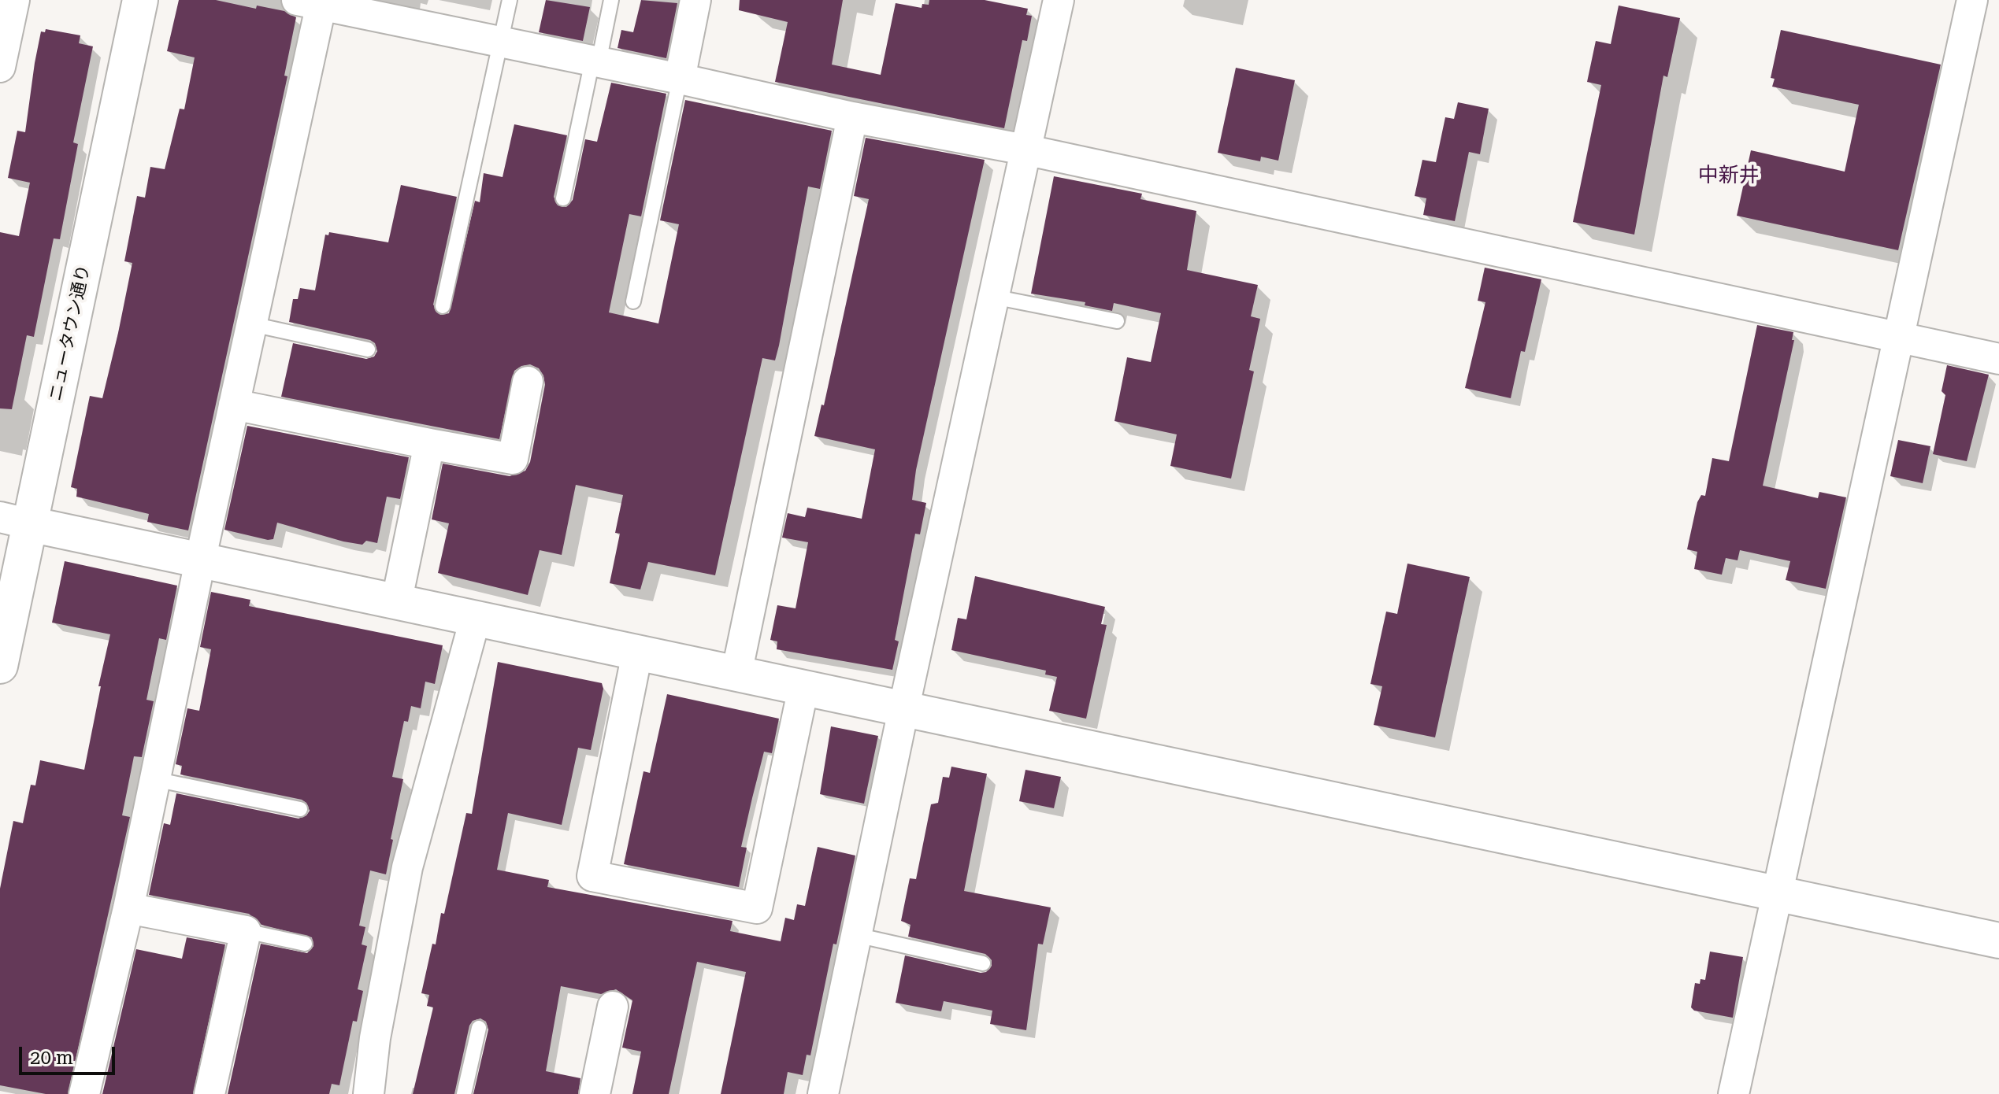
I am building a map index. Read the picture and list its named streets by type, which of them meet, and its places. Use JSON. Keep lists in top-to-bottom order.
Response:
{
  "streets": {
    "street": ["ニュータウン通り"]
  },
  "districts": ["中新井"],
  "scale_bar": "20 m"
}
